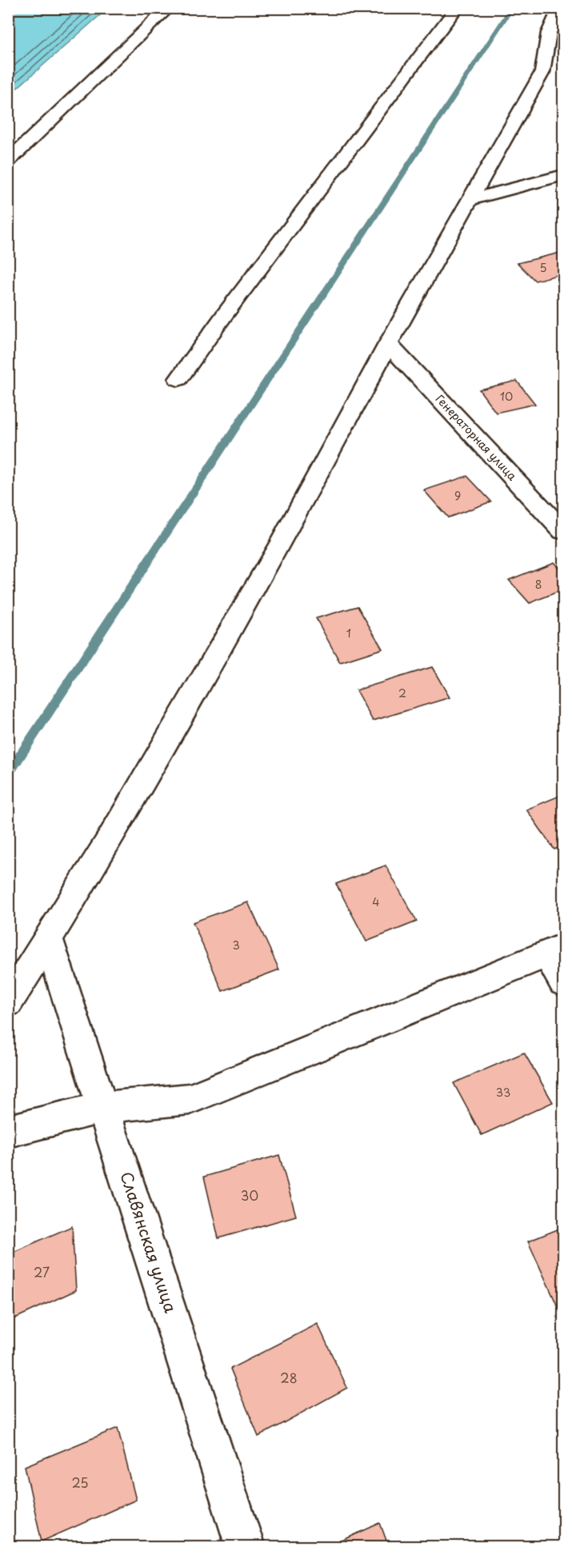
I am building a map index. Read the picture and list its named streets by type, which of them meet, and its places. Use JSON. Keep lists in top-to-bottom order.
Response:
{
  "streets": {
    "street": ["Генераторная улица", "Славянская улица"]
  },
  "house_numbers": [
    "5",
    "10",
    "9",
    "8",
    "1",
    "2",
    "4",
    "3",
    "33",
    "30",
    "27",
    "28",
    "25"
  ]
}
